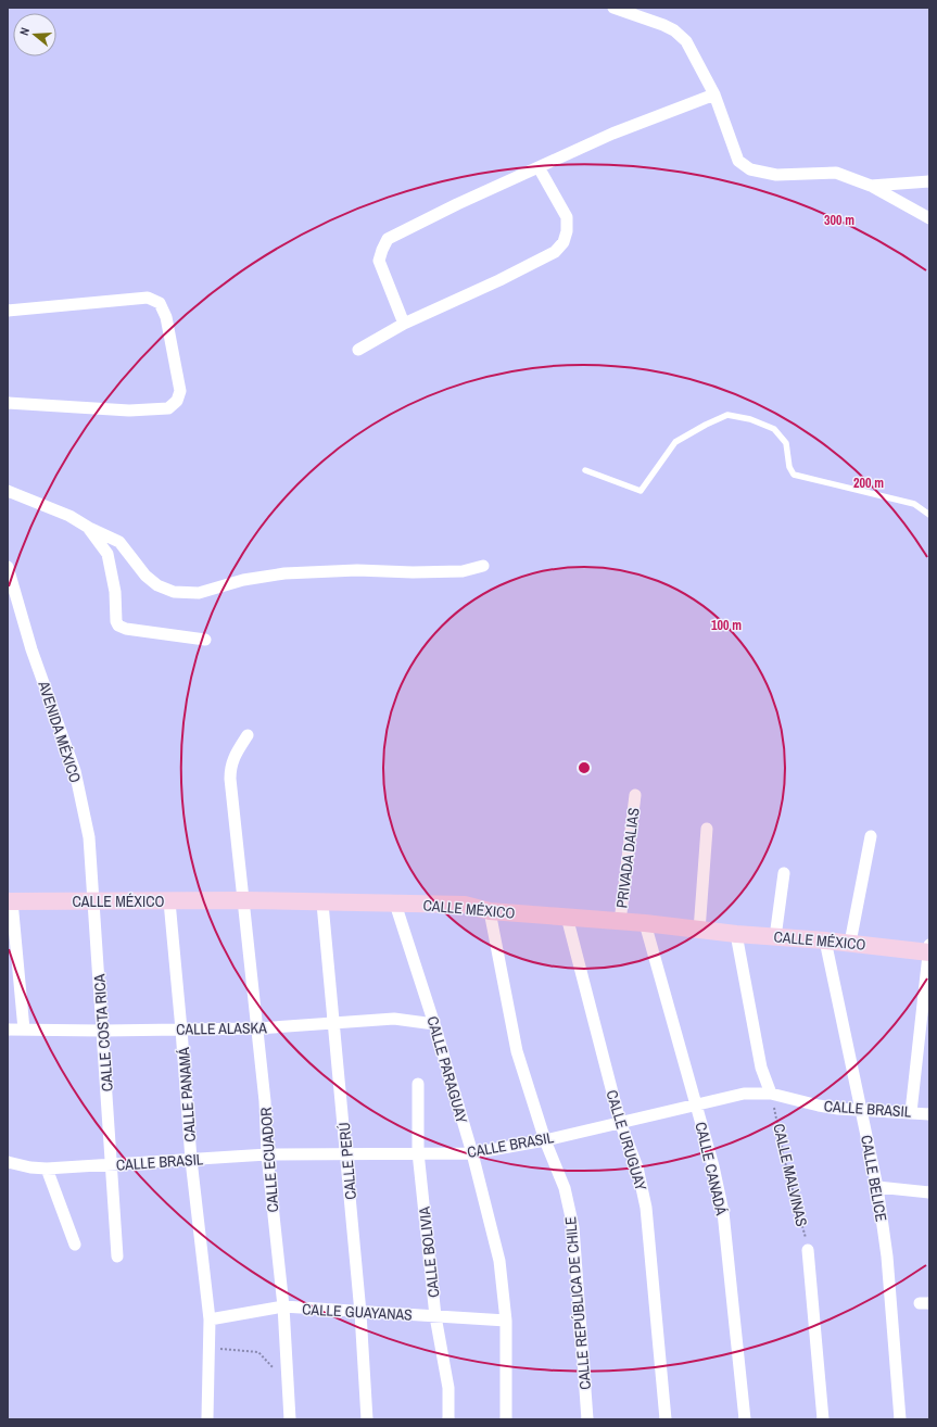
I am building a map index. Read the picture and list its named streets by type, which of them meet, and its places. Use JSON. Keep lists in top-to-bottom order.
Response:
{
  "streets": {
    "street": [
      "AVENIDA MÉXICO",
      "PRIVADA DALIAS",
      "CALLE MÉXICO",
      "CALLE ALASKA",
      "CALLE COSTA RICA",
      "CALLE PARAGUAY",
      "CALLE PANAMÁ",
      "CALLE BRASIL",
      "CALLE URUGUAY",
      "CALLE ECUADOR",
      "CALLE PERÚ",
      "CALLE CANADÁ",
      "CALLE BELICE",
      "CALLE BOLIVIA",
      "CALLE REPÚBLICA DE CHILE",
      "CALLE GUAYANAS"
    ],
    "path": ["CALLE MALVINAS"]
  },
  "crossings": [
    ["AVENIDA MÉXICO", "CALLE MÉXICO"],
    ["AVENIDA MÉXICO", "CALLE COSTA RICA"],
    ["PRIVADA DALIAS", "CALLE MÉXICO"],
    ["CALLE MÉXICO", "CALLE COSTA RICA"],
    ["CALLE MÉXICO", "CALLE PARAGUAY"],
    ["CALLE MÉXICO", "CALLE PANAMÁ"],
    ["CALLE MÉXICO", "CALLE URUGUAY"],
    ["CALLE MÉXICO", "CALLE ECUADOR"],
    ["CALLE MÉXICO", "CALLE PERÚ"],
    ["CALLE MÉXICO", "CALLE CANADÁ"],
    ["CALLE MÉXICO", "CALLE BELICE"],
    ["CALLE MÉXICO", "CALLE REPÚBLICA DE CHILE"],
    ["CALLE ALASKA", "CALLE COSTA RICA"],
    ["CALLE ALASKA", "CALLE PARAGUAY"],
    ["CALLE ALASKA", "CALLE PANAMÁ"],
    ["CALLE ALASKA", "CALLE ECUADOR"],
    ["CALLE ALASKA", "CALLE PERÚ"],
    ["CALLE COSTA RICA", "CALLE BRASIL"],
    ["CALLE PARAGUAY", "CALLE BRASIL"],
    ["CALLE PARAGUAY", "CALLE GUAYANAS"],
    ["CALLE PANAMÁ", "CALLE BRASIL"],
    ["CALLE PANAMÁ", "CALLE GUAYANAS"],
    ["CALLE BRASIL", "CALLE URUGUAY"],
    ["CALLE BRASIL", "CALLE ECUADOR"],
    ["CALLE BRASIL", "CALLE PERÚ"],
    ["CALLE BRASIL", "CALLE CANADÁ"],
    ["CALLE BRASIL", "CALLE MALVINAS"],
    ["CALLE BRASIL", "CALLE BELICE"],
    ["CALLE BRASIL", "CALLE BOLIVIA"],
    ["CALLE BRASIL", "CALLE REPÚBLICA DE CHILE"],
    ["CALLE ECUADOR", "CALLE GUAYANAS"],
    ["CALLE PERÚ", "CALLE GUAYANAS"],
    ["CALLE BOLIVIA", "CALLE GUAYANAS"]
  ],
  "north": "left",
  "rings": ["300 m", "200 m", "100 m"]
}
